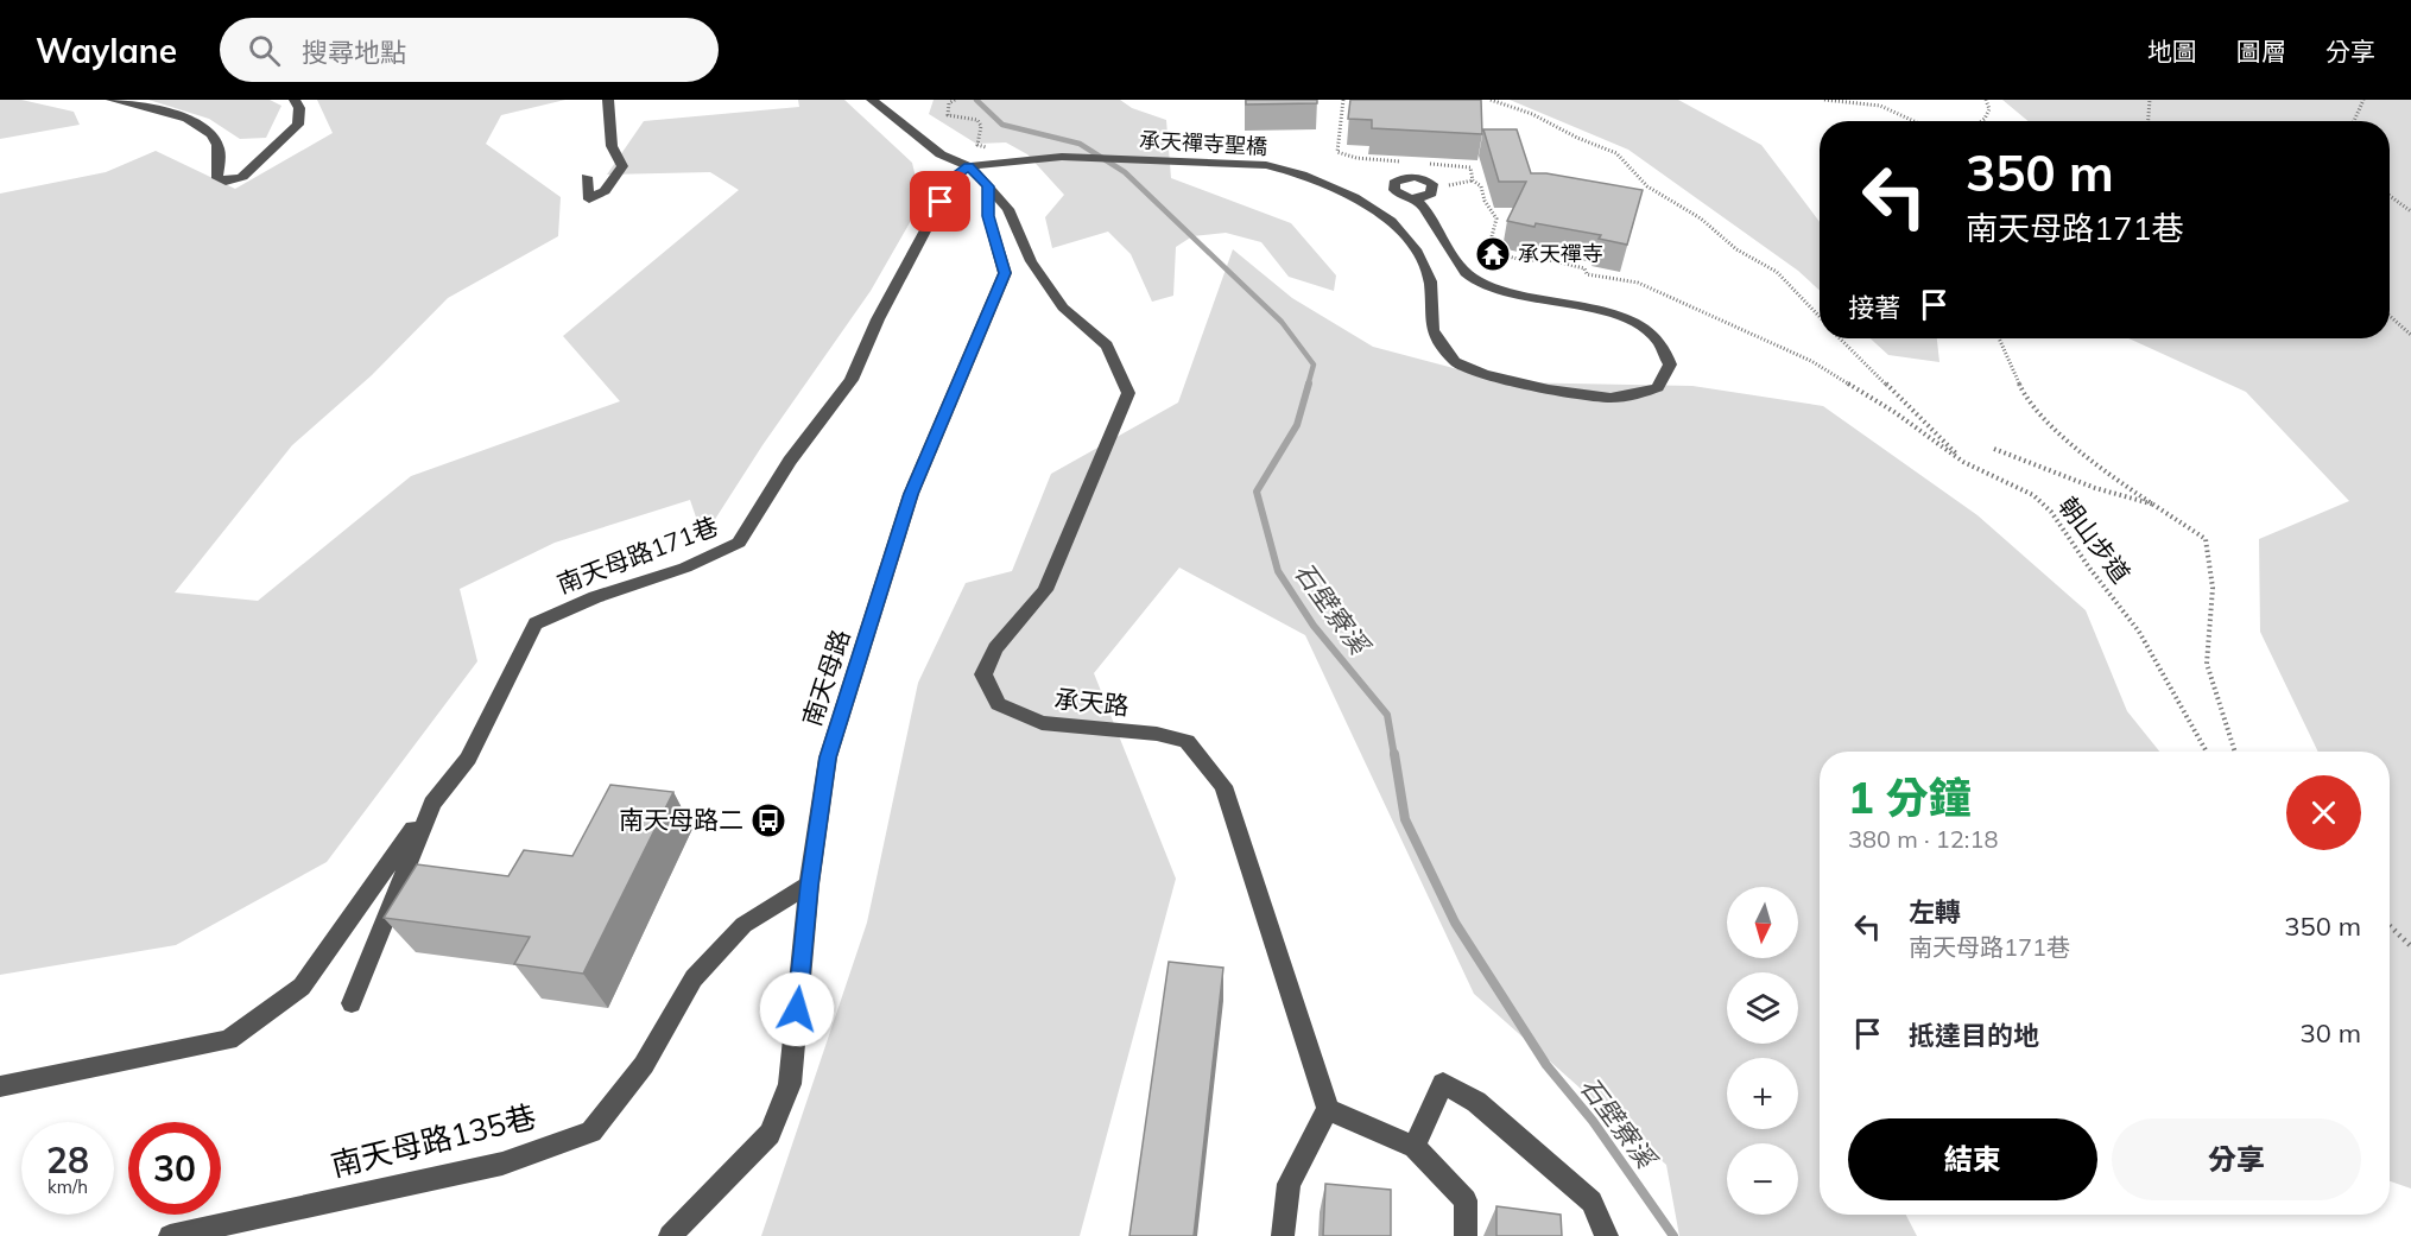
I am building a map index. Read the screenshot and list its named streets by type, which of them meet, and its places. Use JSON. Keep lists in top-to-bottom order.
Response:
{
  "streets": {
    "street": [
      "承天禪寺聖橋",
      "南天母路171巷",
      "南天母路",
      "承天路",
      "南天母路135巷"
    ],
    "path": ["朝山步道"]
  },
  "crossings": [
    ["承天禪寺聖橋", "南天母路171巷"],
    ["南天母路", "承天路"],
    ["南天母路", "南天母路135巷"]
  ],
  "water": ["石壁寮溪"],
  "places": {
    "temple": ["承天禪寺"],
    "bus stop": ["南天母路二"]
  },
  "north": "bottom",
  "page": {
    "header": "Waylane",
    "search": "搜尋地點",
    "nav": ["地圖", "圖層", "分享"],
    "turn": ["350 m", "南天母路171巷"],
    "then": "接著",
    "heading": ["1 分鐘", "380 m · 12:18"],
    "list": [
      {
        "name": "左轉",
        "note": "南天母路171巷",
        "value": "350 m"
      },
      {
        "name": "抵達目的地",
        "value": "30 m"
      }
    ],
    "map_buttons": ["+", "−"],
    "buttons": ["結束", "分享"],
    "speed": "28 km/h",
    "limit": "30"
  }
}
